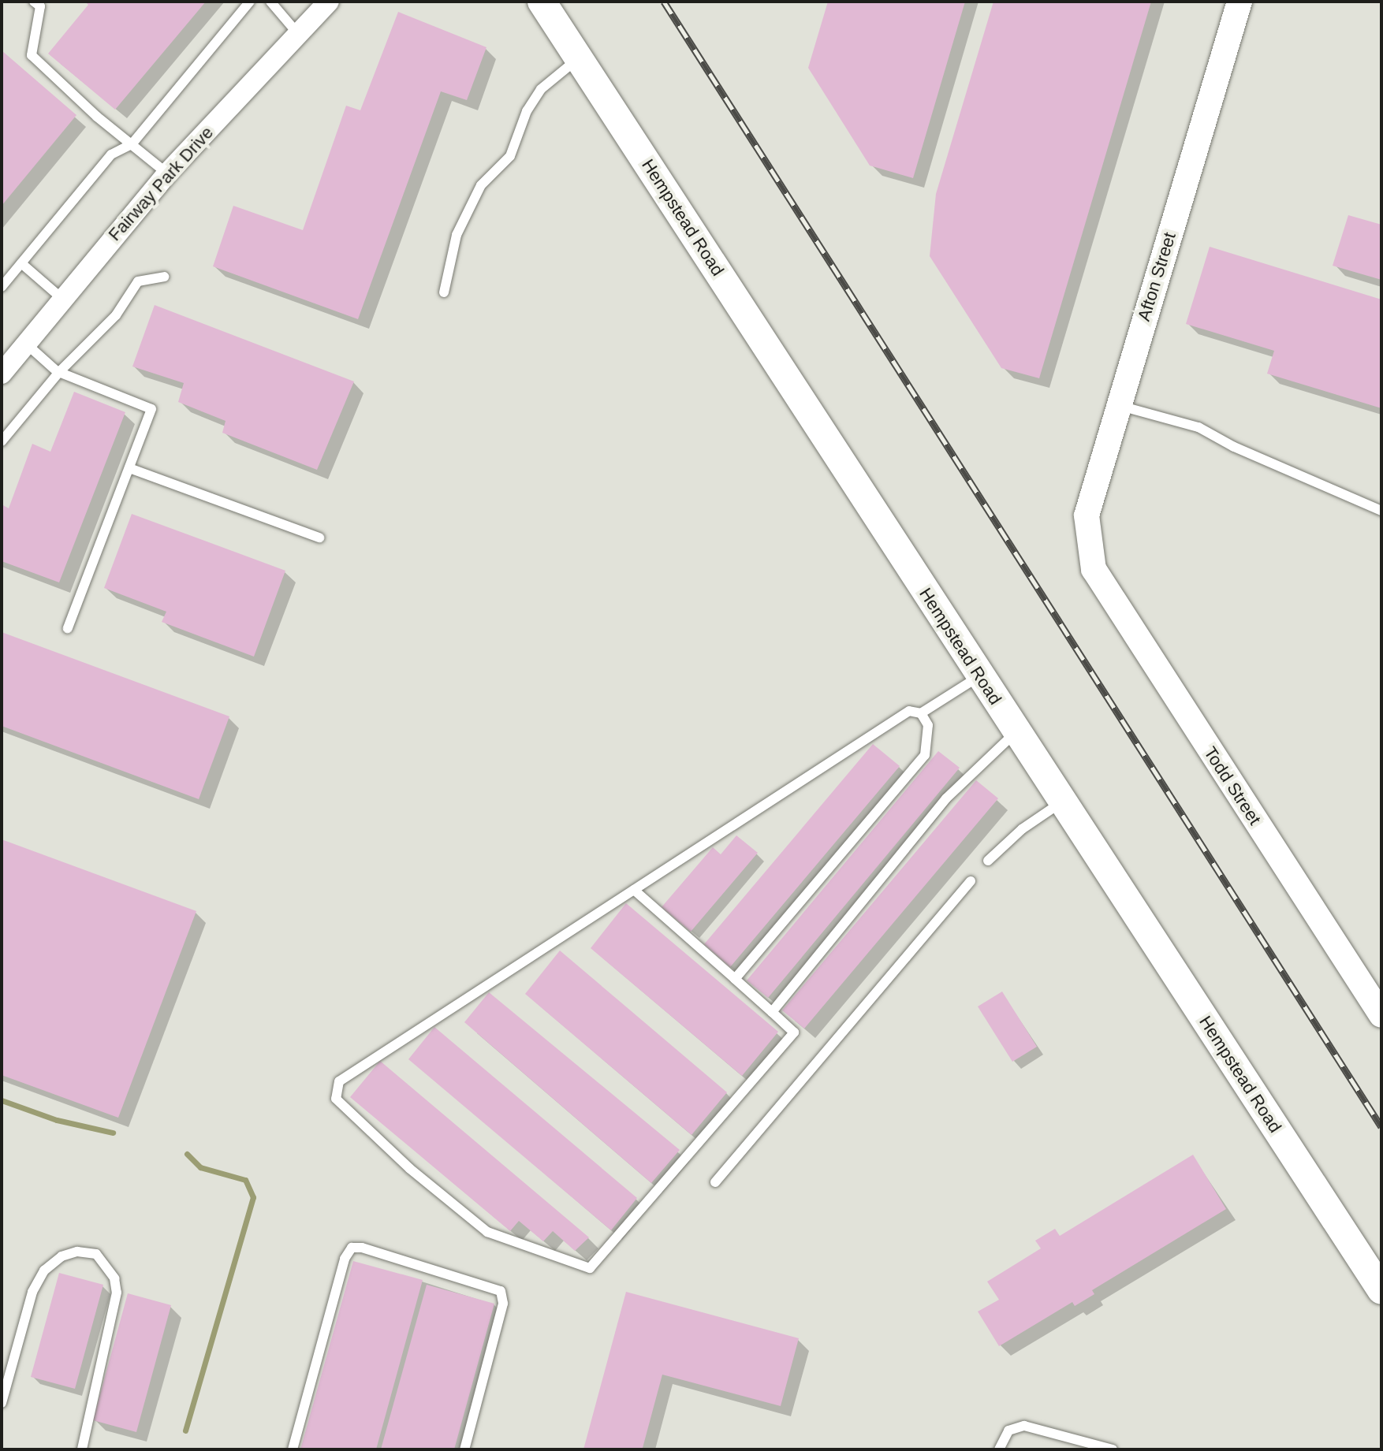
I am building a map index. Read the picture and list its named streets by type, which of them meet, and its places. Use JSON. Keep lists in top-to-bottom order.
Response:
{
  "streets": {
    "main road": ["Hempstead Road"],
    "street": ["Fairway Park Drive", "Afton Street", "Todd Street"]
  },
  "crossings": [
    ["Afton Street", "Todd Street"]
  ]
}
